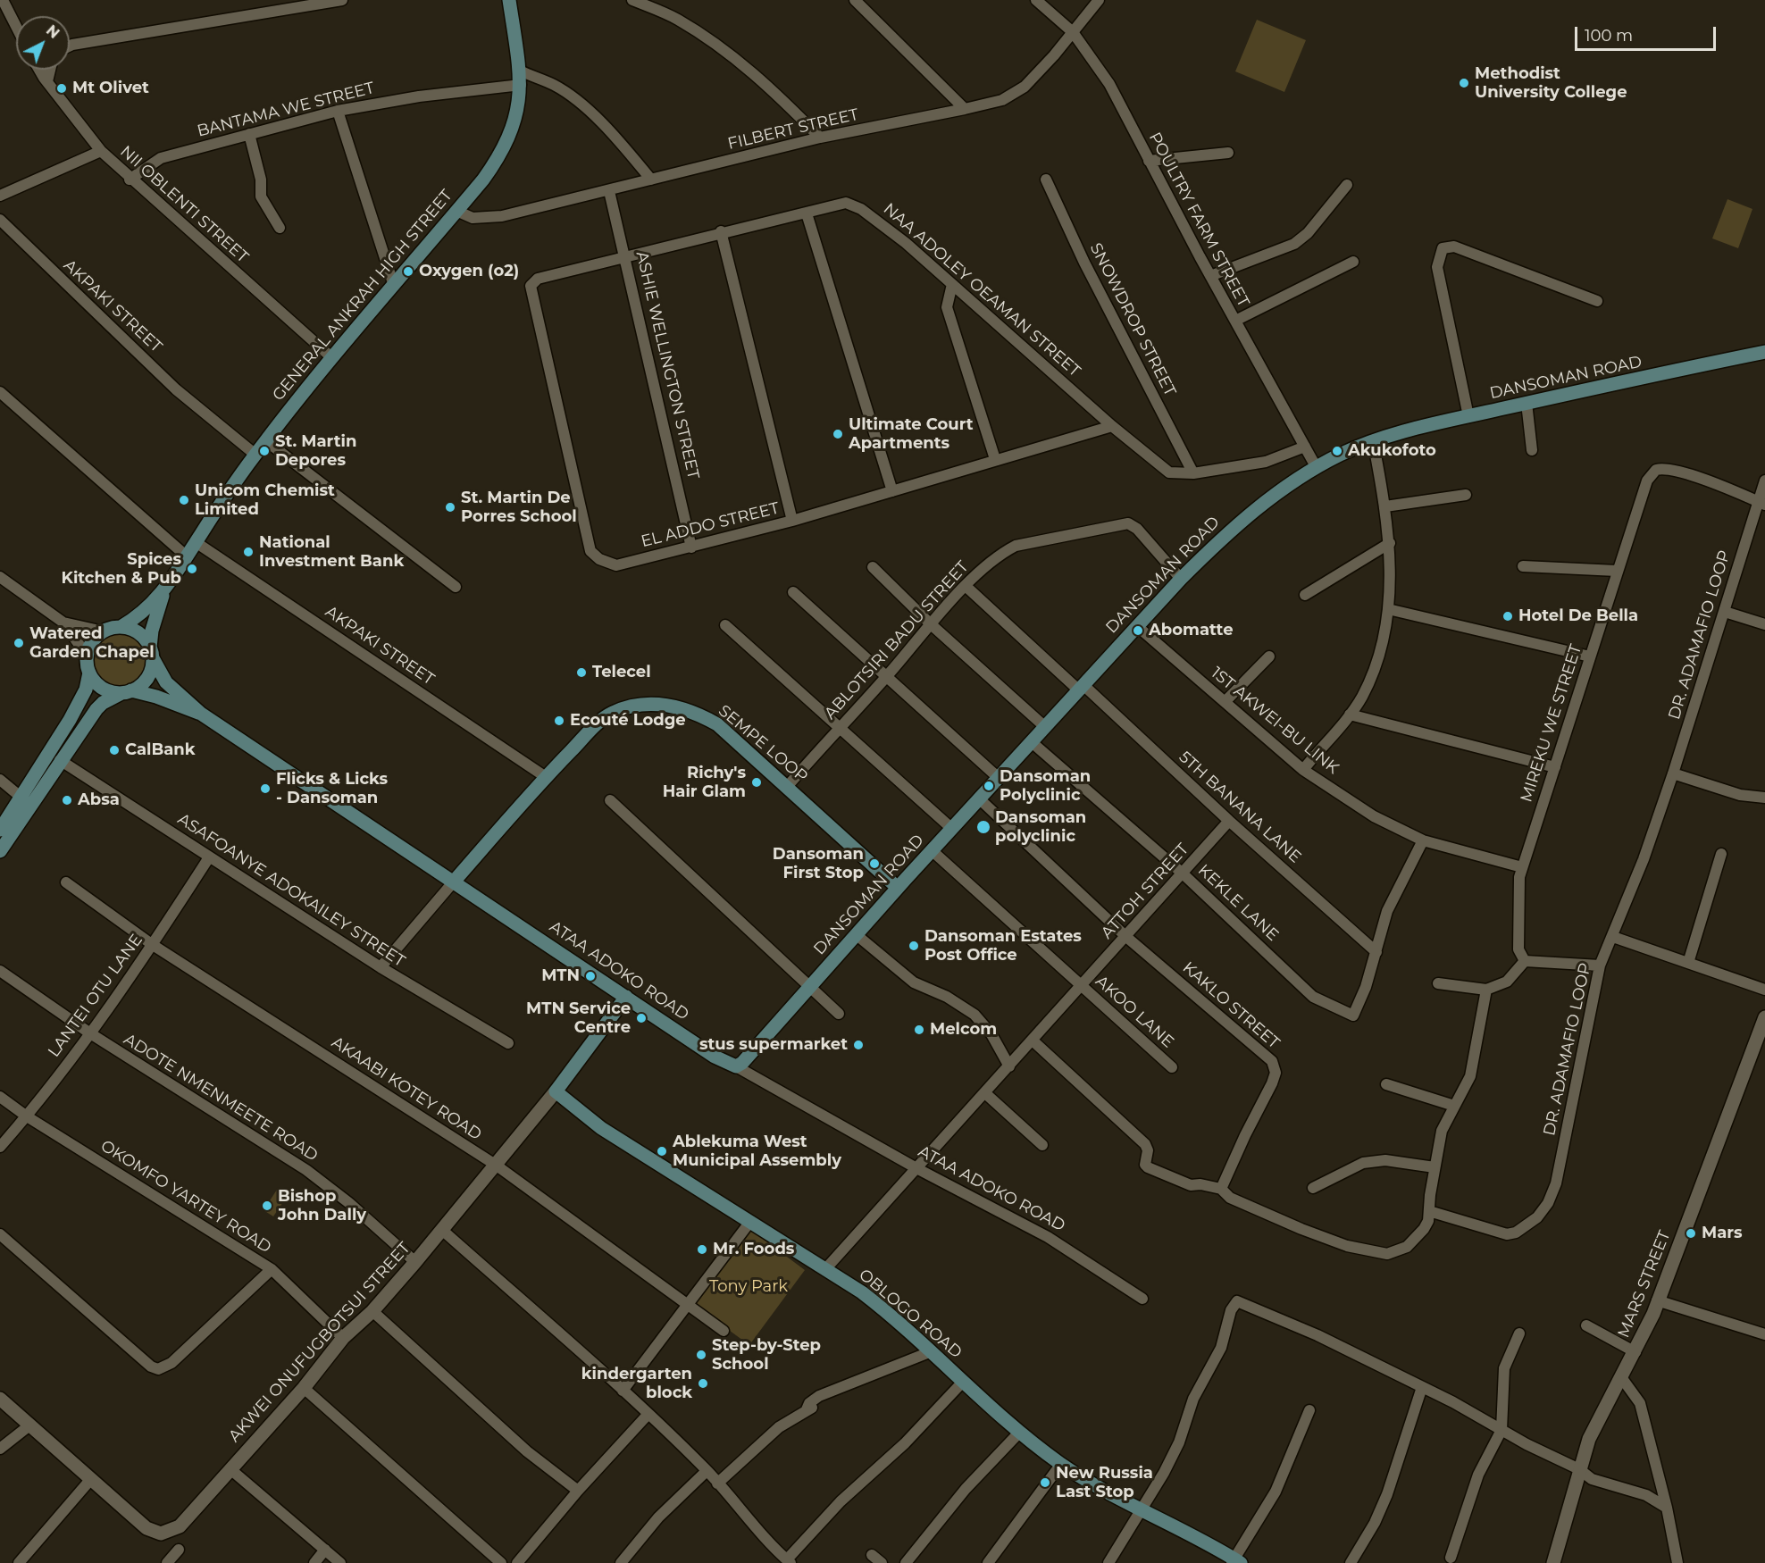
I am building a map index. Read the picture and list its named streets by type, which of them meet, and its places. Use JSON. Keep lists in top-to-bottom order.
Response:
{
  "streets": {
    "main road": [
      "GENERAL ANKRAH HIGH STREET",
      "DANSOMAN ROAD",
      "SEMPE LOOP",
      "ATAA ADOKO ROAD",
      "OBLOGO ROAD",
      "AKWEI ONUFUGBOTSUI STREET"
    ],
    "street": [
      "BANTAMA WE STREET",
      "FILBERT STREET",
      "NII OBLENTI STREET",
      "POULTRY FARM STREET",
      "NAA ADOLEY OEAMAN STREET",
      "AKPAKI STREET",
      "SNOWDROP STREET",
      "ASHIE WELLINGTON STREET",
      "EL ADDO STREET",
      "DR. ADAMAFIO LOOP",
      "ABLOTSIRI BADU STREET",
      "1ST AKWEI-BU LINK",
      "MIREKU WE STREET",
      "5TH BANANA LANE",
      "ASAFOANYE ADOKAILEY STREET",
      "ATTOH STREET",
      "KEKLE LANE",
      "LANTEI OTU LANE",
      "KAKLO STREET",
      "AKOO LANE",
      "AKAABI KOTEY ROAD",
      "ADOTE NMENMEETE ROAD",
      "OKOMFO YARTEY ROAD",
      "MARS STREET"
    ]
  },
  "crossings": [
    ["BANTAMA WE STREET", "NII OBLENTI STREET"],
    ["BANTAMA WE STREET", "GENERAL ANKRAH HIGH STREET"],
    ["FILBERT STREET", "POULTRY FARM STREET"],
    ["FILBERT STREET", "GENERAL ANKRAH HIGH STREET"],
    ["FILBERT STREET", "ASHIE WELLINGTON STREET"],
    ["NII OBLENTI STREET", "GENERAL ANKRAH HIGH STREET"],
    ["POULTRY FARM STREET", "NAA ADOLEY OEAMAN STREET"],
    ["POULTRY FARM STREET", "DANSOMAN ROAD"],
    ["NAA ADOLEY OEAMAN STREET", "SNOWDROP STREET"],
    ["NAA ADOLEY OEAMAN STREET", "ASHIE WELLINGTON STREET"],
    ["NAA ADOLEY OEAMAN STREET", "EL ADDO STREET"],
    ["GENERAL ANKRAH HIGH STREET", "AKPAKI STREET"],
    ["GENERAL ANKRAH HIGH STREET", "ATAA ADOKO ROAD"],
    ["AKPAKI STREET", "SEMPE LOOP"],
    ["ASHIE WELLINGTON STREET", "EL ADDO STREET"],
    ["DANSOMAN ROAD", "ABLOTSIRI BADU STREET"],
    ["DANSOMAN ROAD", "1ST AKWEI-BU LINK"],
    ["DANSOMAN ROAD", "SEMPE LOOP"],
    ["DANSOMAN ROAD", "5TH BANANA LANE"],
    ["DANSOMAN ROAD", "KEKLE LANE"],
    ["DANSOMAN ROAD", "ATAA ADOKO ROAD"],
    ["DANSOMAN ROAD", "KAKLO STREET"],
    ["DANSOMAN ROAD", "AKOO LANE"],
    ["DR. ADAMAFIO LOOP", "MIREKU WE STREET"],
    ["ABLOTSIRI BADU STREET", "SEMPE LOOP"],
    ["ABLOTSIRI BADU STREET", "5TH BANANA LANE"],
    ["1ST AKWEI-BU LINK", "MIREKU WE STREET"],
    ["SEMPE LOOP", "ATAA ADOKO ROAD"],
    ["5TH BANANA LANE", "ATTOH STREET"],
    ["5TH BANANA LANE", "KEKLE LANE"],
    ["ASAFOANYE ADOKAILEY STREET", "LANTEI OTU LANE"],
    ["ATTOH STREET", "KEKLE LANE"],
    ["ATTOH STREET", "ATAA ADOKO ROAD"],
    ["ATTOH STREET", "KAKLO STREET"],
    ["ATTOH STREET", "AKOO LANE"],
    ["ATTOH STREET", "OBLOGO ROAD"],
    ["ATAA ADOKO ROAD", "AKWEI ONUFUGBOTSUI STREET"],
    ["LANTEI OTU LANE", "AKAABI KOTEY ROAD"],
    ["LANTEI OTU LANE", "ADOTE NMENMEETE ROAD"],
    ["LANTEI OTU LANE", "OKOMFO YARTEY ROAD"],
    ["AKAABI KOTEY ROAD", "AKWEI ONUFUGBOTSUI STREET"],
    ["ADOTE NMENMEETE ROAD", "AKWEI ONUFUGBOTSUI STREET"],
    ["OKOMFO YARTEY ROAD", "AKWEI ONUFUGBOTSUI STREET"],
    ["OBLOGO ROAD", "AKWEI ONUFUGBOTSUI STREET"]
  ],
  "parks": ["Tony Park"],
  "places": [
    "Methodist University College",
    "Mt Olivet",
    "Oxygen (o2)",
    "Ultimate Court Apartments",
    "St. Martin Depores",
    "Akukofoto",
    "Unicom Chemist Limited",
    "St. Martin De Porres School",
    "National Investment Bank",
    "Spices Kitchen & Pub",
    "Hotel De Bella",
    "Abomatte",
    "Watered Garden Chapel",
    "Telecel",
    "Ecouté Lodge",
    "CalBank",
    "Richy's Hair Glam",
    "Dansoman Polyclinic",
    "Flicks & Licks - Dansoman",
    "Absa",
    "Dansoman polyclinic",
    "Dansoman First Stop",
    "Dansoman Estates Post Office",
    "MTN",
    "MTN Service Centre",
    "Melcom",
    "stus supermarket",
    "Ablekuma West Municipal Assembly",
    "Bishop John Dally",
    "Mars",
    "Mr. Foods",
    "Step-by-Step School",
    "kindergarten block",
    "New Russia Last Stop"
  ],
  "scale_bar": "100 m",
  "north": "top right"
}
